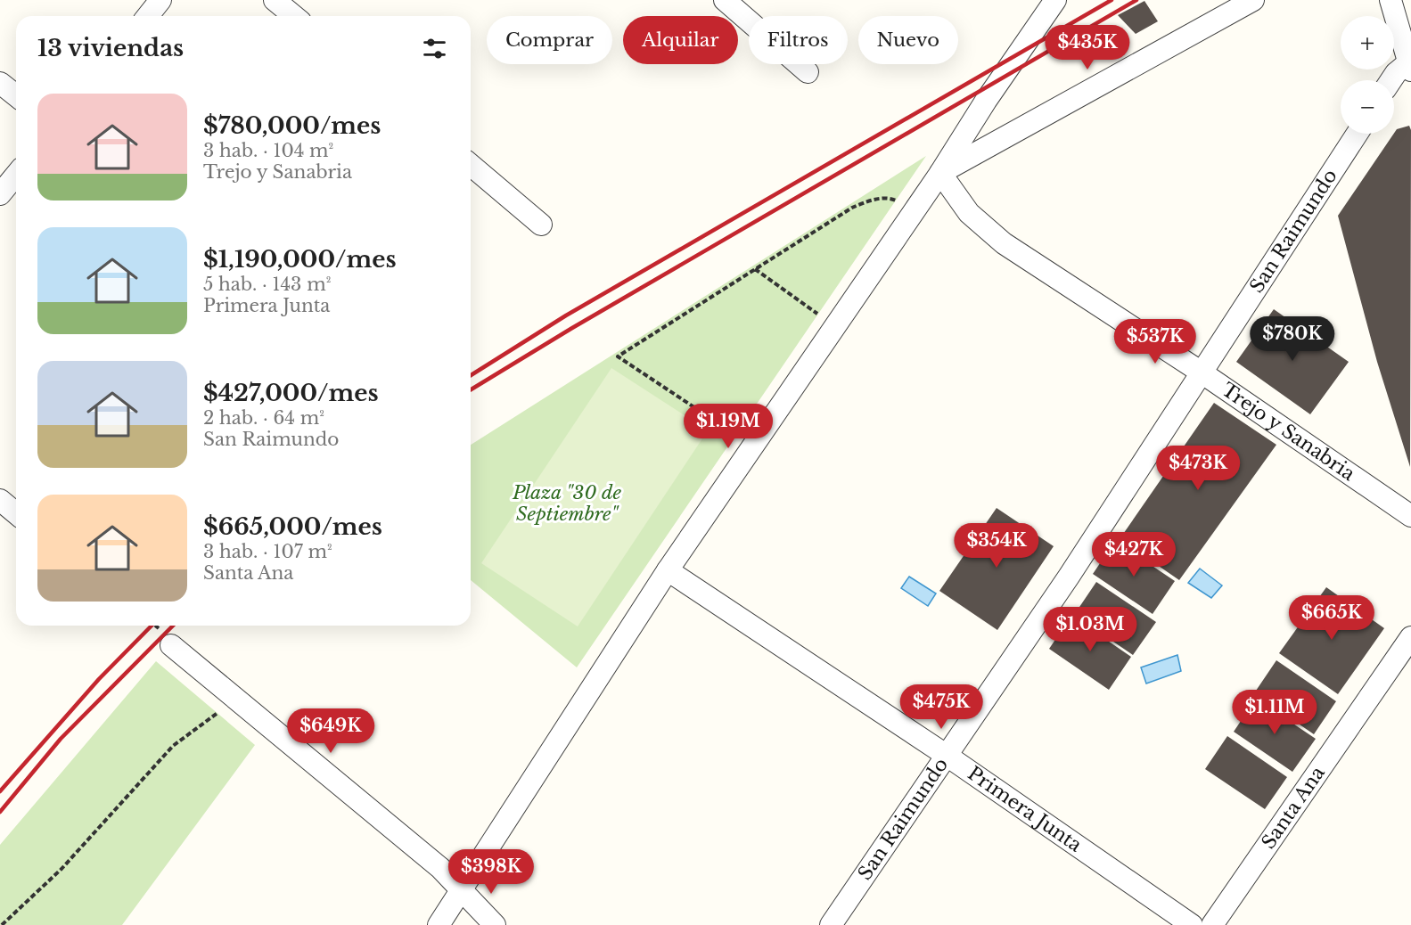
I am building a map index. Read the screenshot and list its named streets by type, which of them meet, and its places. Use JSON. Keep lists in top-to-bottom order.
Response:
{
  "streets": {
    "street": [
      "San Raimundo",
      "Trejo y Sanabria",
      "Santa Ana",
      "Primera Junta"
    ]
  },
  "crossings": [
    ["San Raimundo", "Trejo y Sanabria"],
    ["San Raimundo", "Primera Junta"]
  ],
  "parks": ["Plaza \"30 de Septiembre\""],
  "page": {
    "map_buttons": ["+", "−"],
    "chip": [
      "Comprar",
      "Alquilar",
      "Filtros",
      "Nuevo"
    ],
    "heading": "13 viviendas",
    "price": [
      "$435K",
      "$780K",
      "$537K",
      "$1.19M",
      "$473K",
      "$354K",
      "$427K",
      "$665K",
      "$1.03M",
      "$475K",
      "$1.11M",
      "$649K",
      "$398K"
    ],
    "list": [
      {
        "name": "$780,000/mes",
        "note": "3 hab. · 104 m² · Trejo y Sanabria"
      },
      {
        "name": "$1,190,000/mes",
        "note": "5 hab. · 143 m² · Primera Junta"
      },
      {
        "name": "$427,000/mes",
        "note": "2 hab. · 64 m² · San Raimundo"
      },
      {
        "name": "$665,000/mes",
        "note": "3 hab. · 107 m² · Santa Ana"
      }
    ]
  }
}
